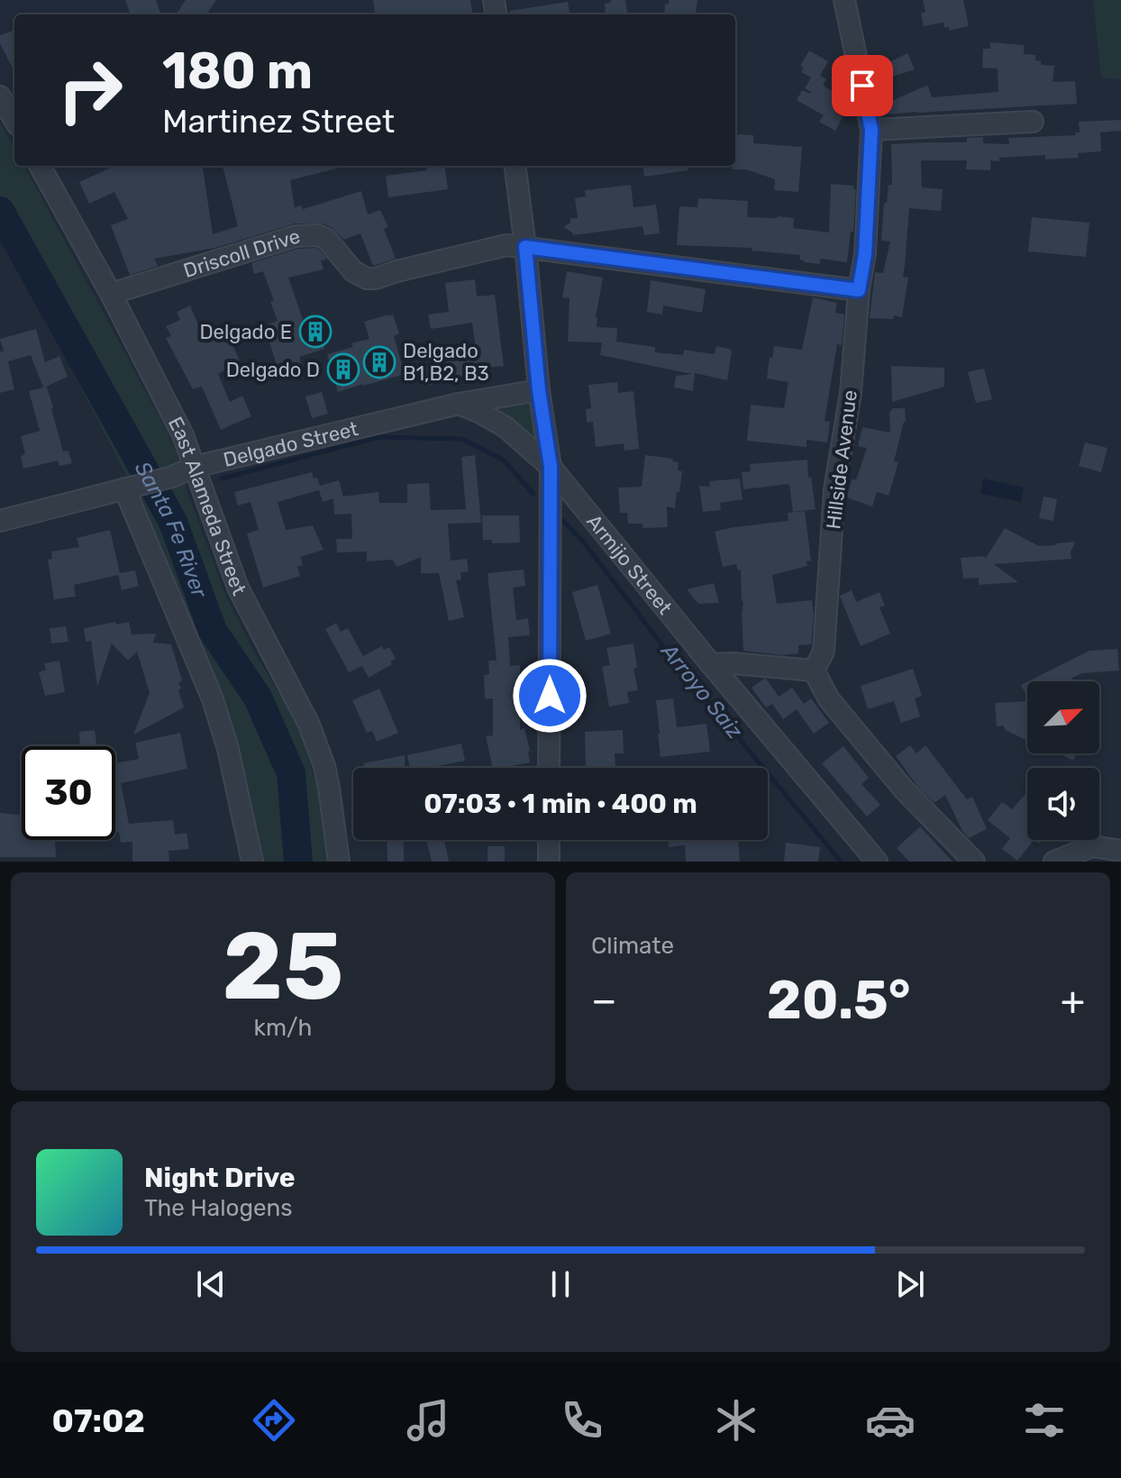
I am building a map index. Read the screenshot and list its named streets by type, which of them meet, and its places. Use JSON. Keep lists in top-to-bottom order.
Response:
{
  "streets": {
    "street": [
      "Driscoll Drive",
      "Delgado Street",
      "Hillside Avenue",
      "East Alameda Street",
      "Armijo Street"
    ]
  },
  "crossings": [
    ["Driscoll Drive", "East Alameda Street"],
    ["Delgado Street", "East Alameda Street"]
  ],
  "water": ["Santa Fe River", "Arroyo Saiz"],
  "places": {
    "building": ["Delgado E", "Delgado B1,B2, B3", "Delgado D"]
  },
  "north": "top right",
  "page": {
    "turn": ["180 m", "Martinez Street"],
    "limit": "30",
    "trip": "07:03 · 1 min · 400 m",
    "tile": [
      ["25", "km/h"],
      "Climate"
    ],
    "heat": ["−", "20.5°", "+"],
    "song": ["Night Drive", "The Halogens"],
    "tabs": "07:02"
  }
}
